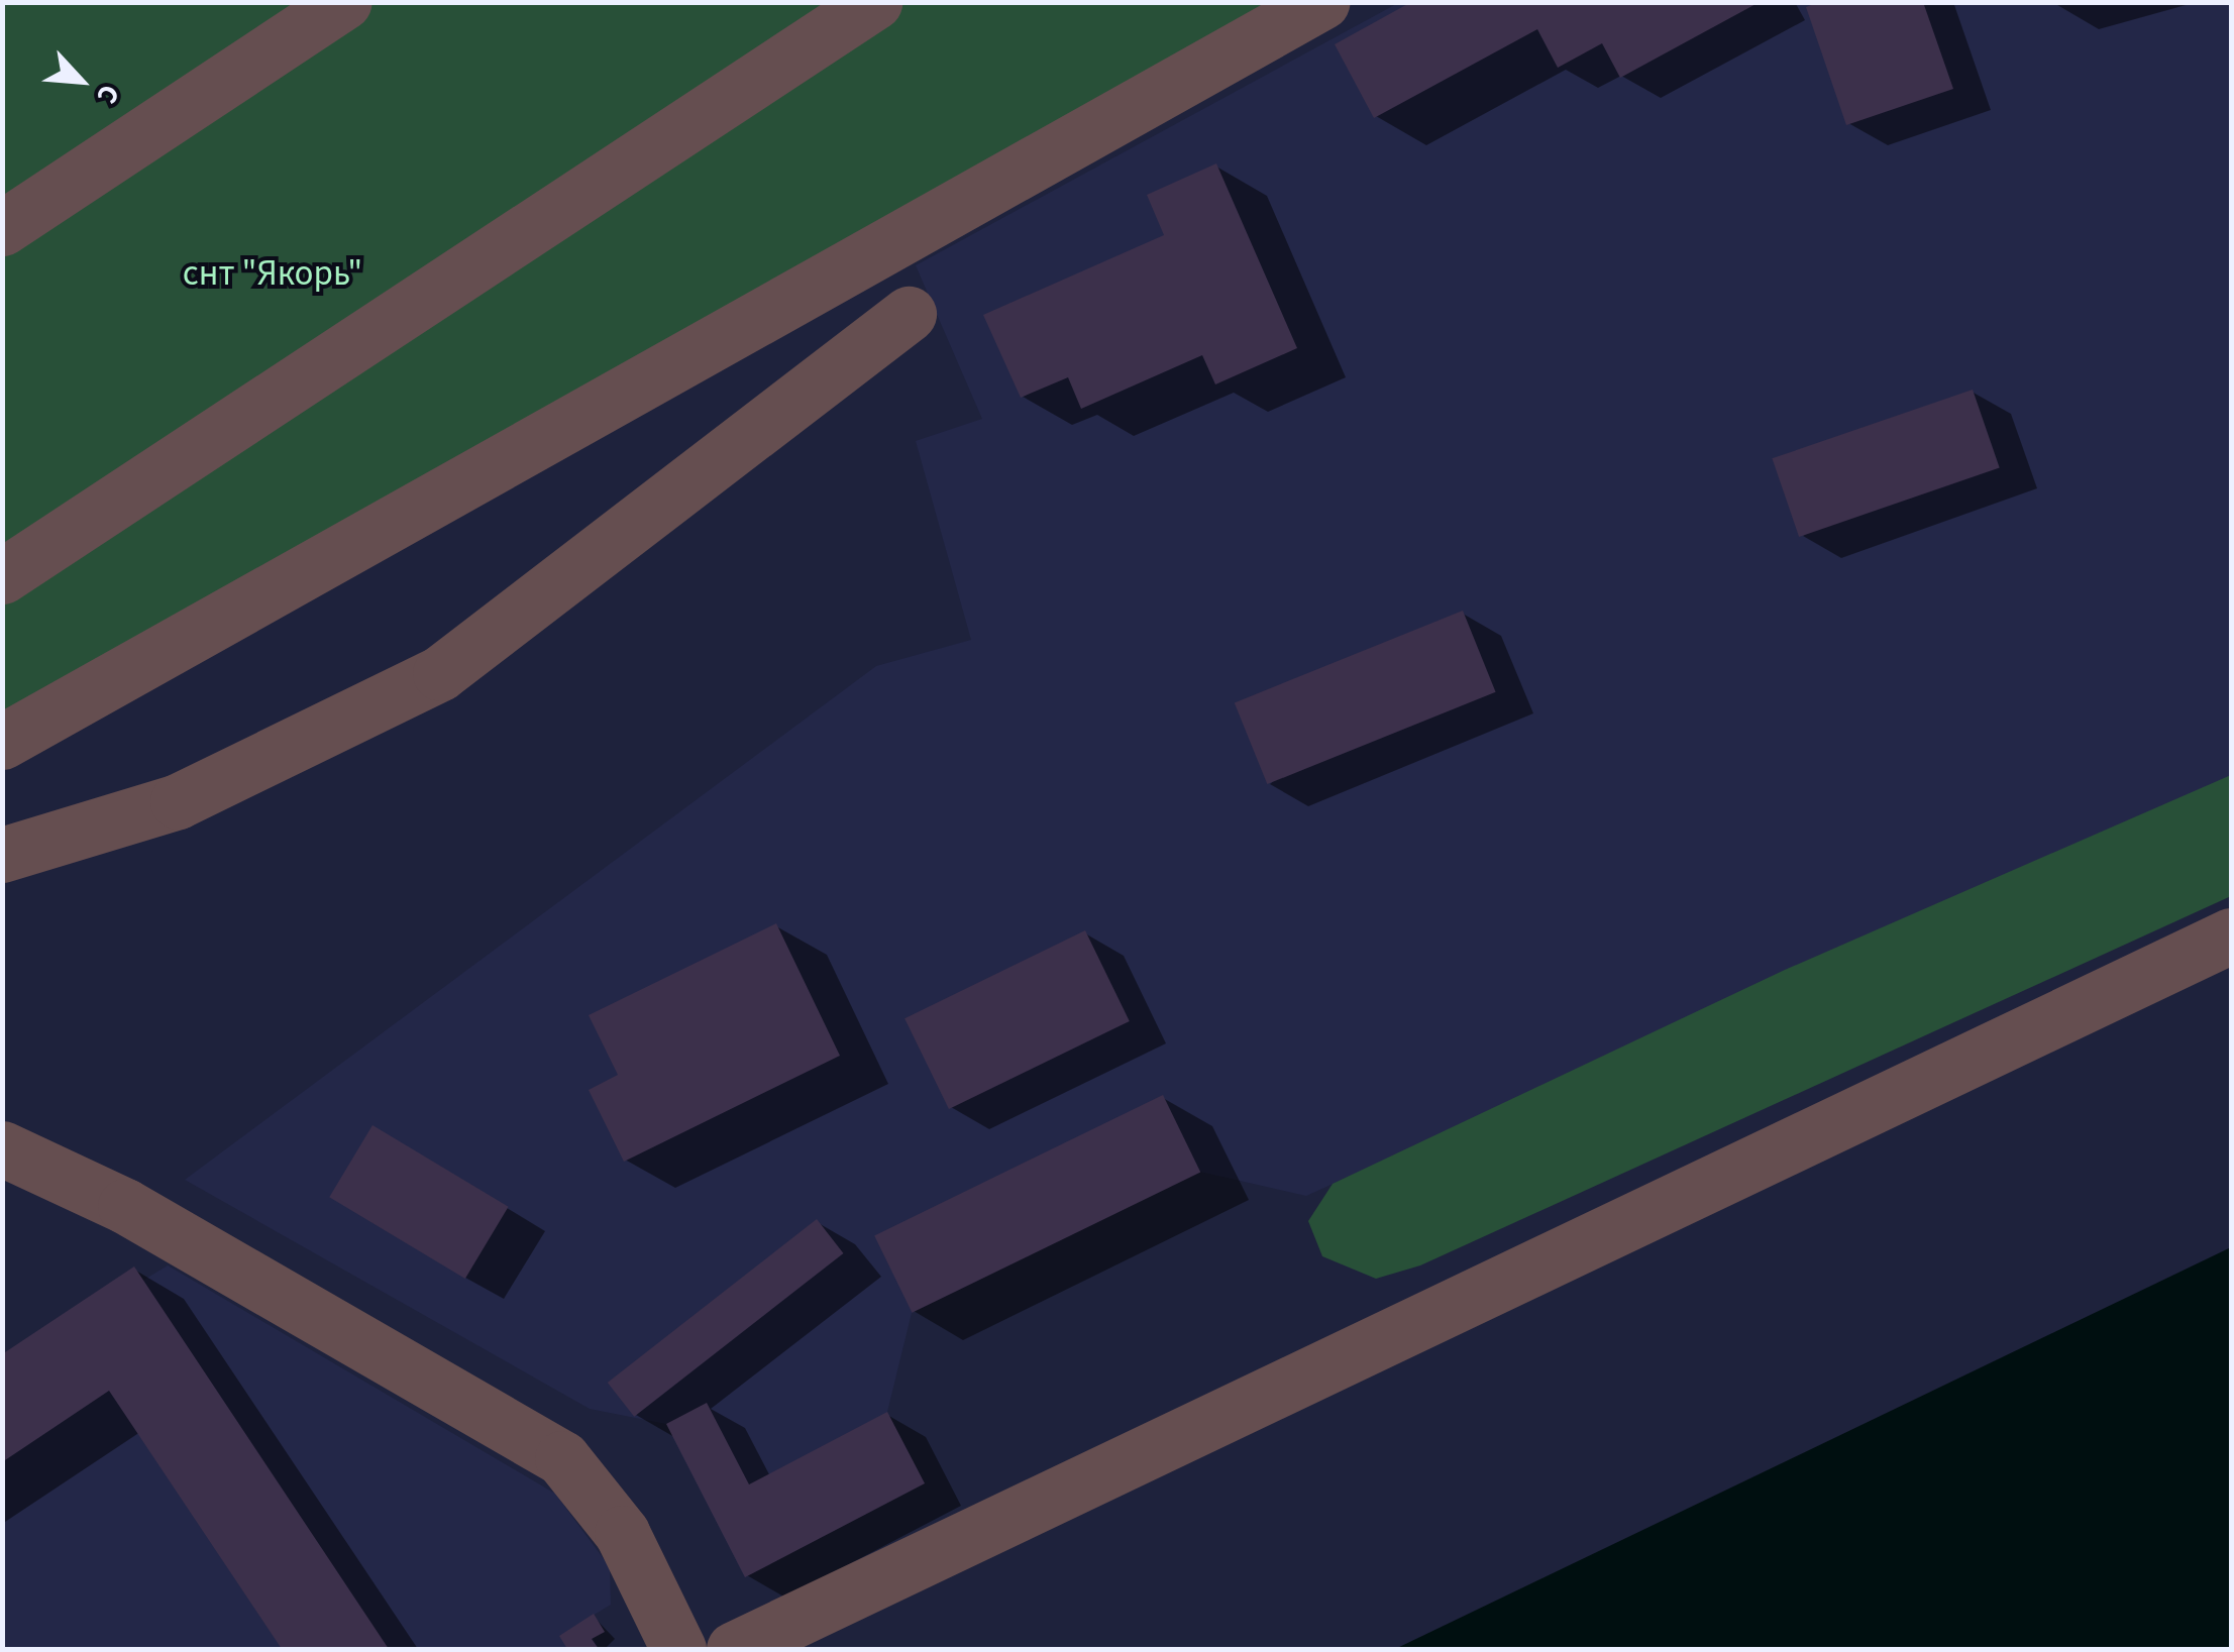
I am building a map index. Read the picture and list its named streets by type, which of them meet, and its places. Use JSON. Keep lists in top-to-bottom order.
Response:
{
  "parks": ["снт \"Якорь\""],
  "north": "bottom right"
}
